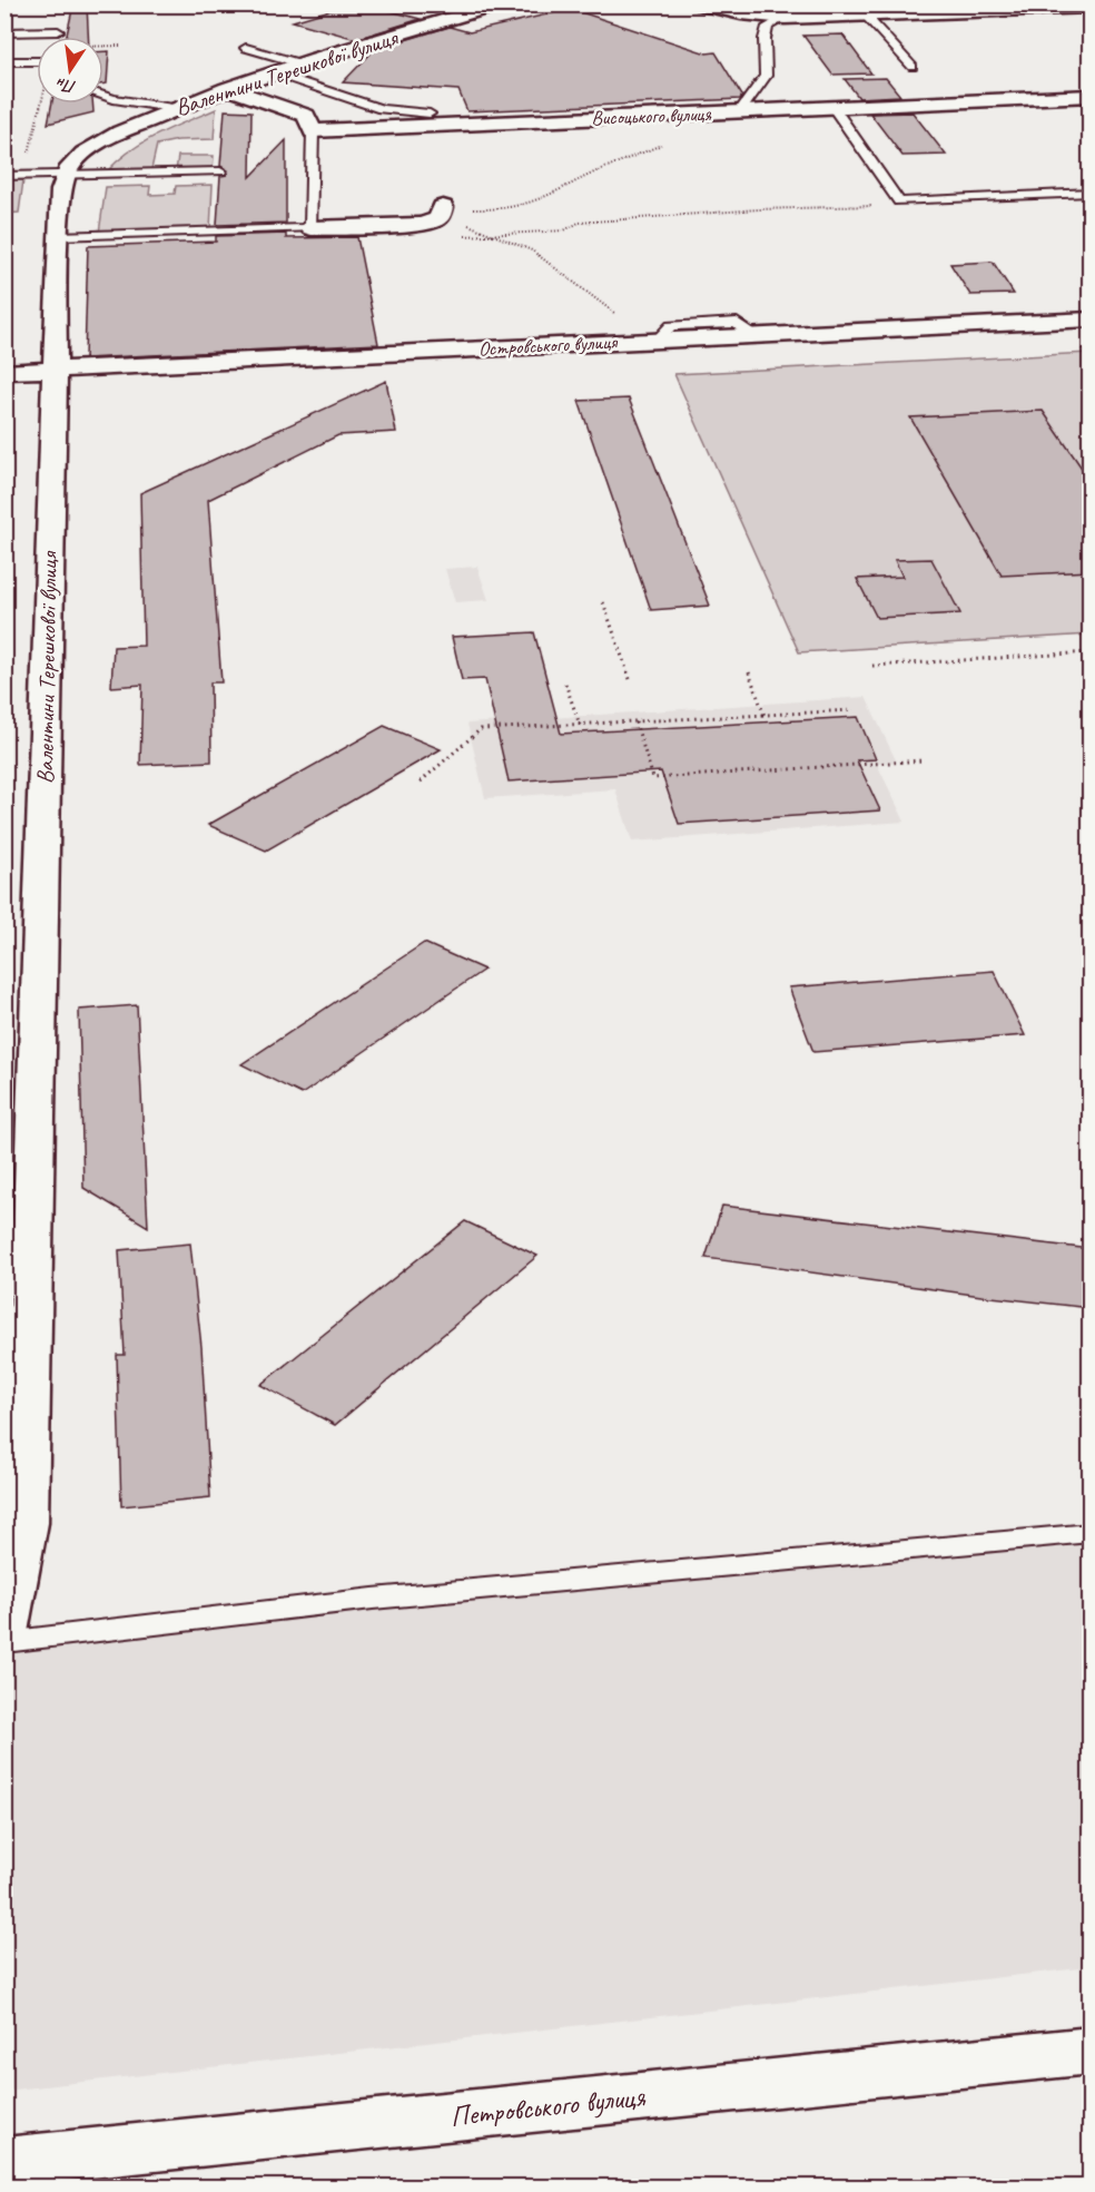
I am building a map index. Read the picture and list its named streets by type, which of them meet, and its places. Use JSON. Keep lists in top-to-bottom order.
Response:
{
  "streets": {
    "street": [
      "Валентини Терешкової вулиця",
      "Висоцького вулиця",
      "Островського вулиця",
      "Петровського вулиця"
    ]
  },
  "crossings": [
    ["Валентини Терешкової вулиця", "Островського вулиця"]
  ],
  "north": "bottom"
}
